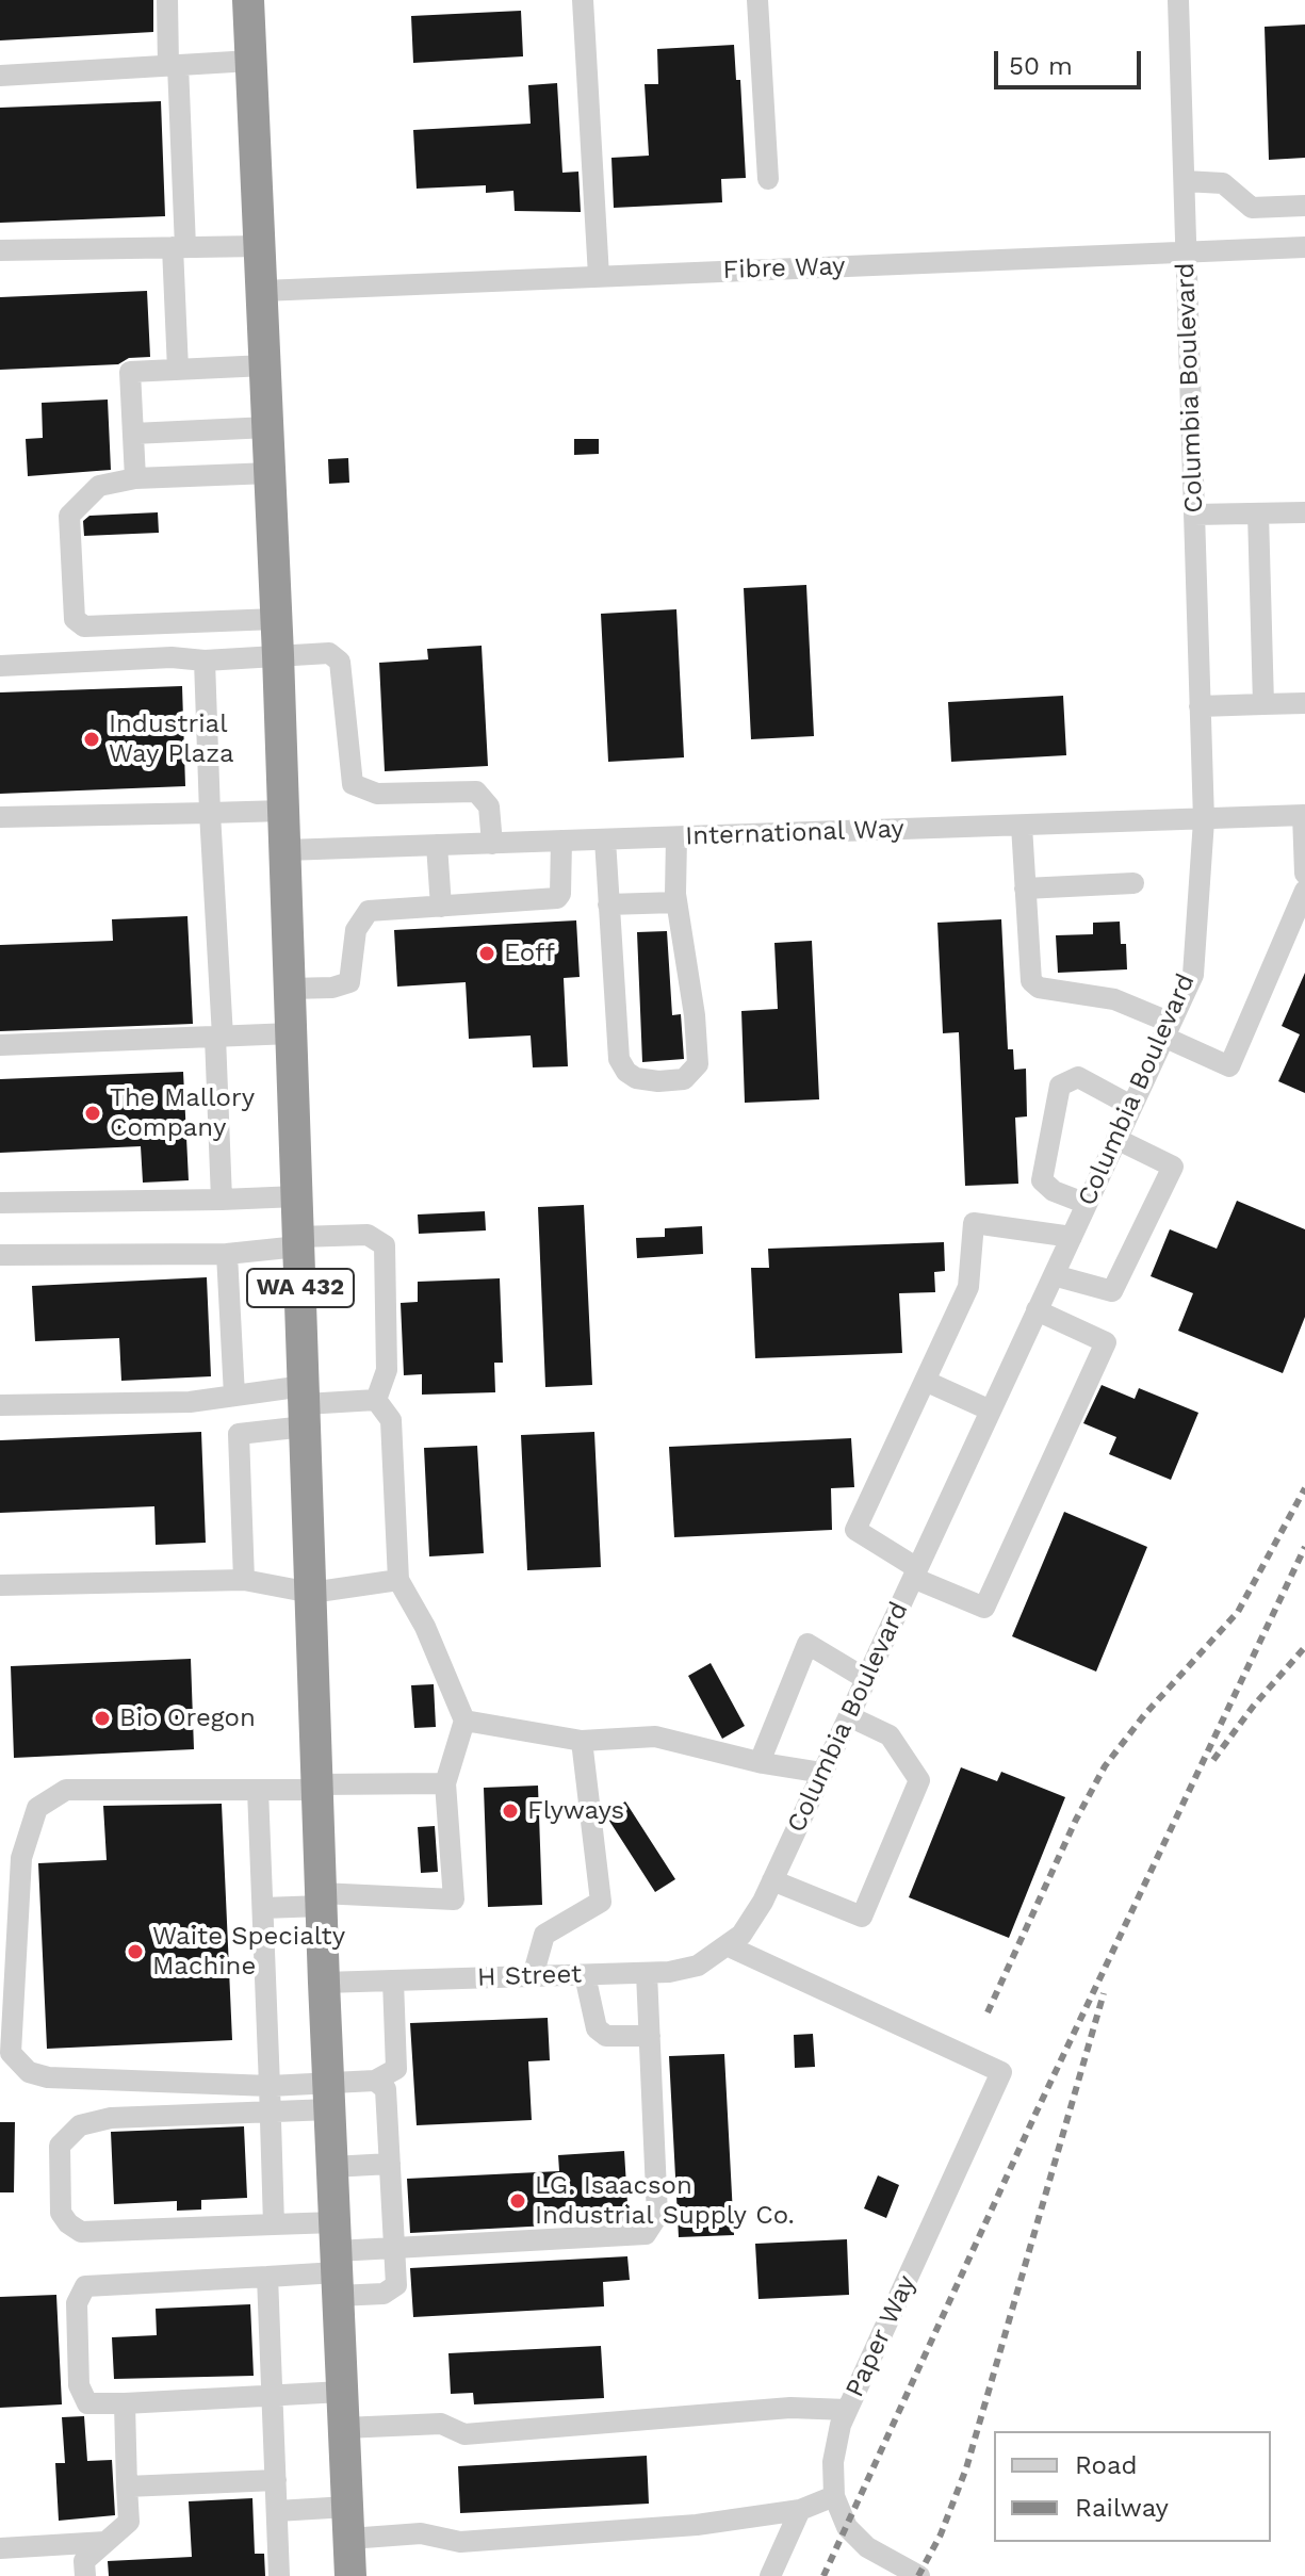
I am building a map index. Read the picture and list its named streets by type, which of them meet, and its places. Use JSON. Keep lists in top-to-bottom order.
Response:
{
  "streets": {
    "highway": ["WA 432"],
    "street": [
      "Fibre Way",
      "Columbia Boulevard",
      "International Way",
      "H Street",
      "Paper Way"
    ]
  },
  "crossings": [
    ["Fibre Way", "Columbia Boulevard"],
    ["Fibre Way", "WA 432"],
    ["Columbia Boulevard", "International Way"],
    ["Columbia Boulevard", "H Street"],
    ["Columbia Boulevard", "Paper Way"],
    ["International Way", "WA 432"],
    ["WA 432", "H Street"],
    ["H Street", "Paper Way"]
  ],
  "places": [
    "Industrial Way Plaza",
    "Eoff",
    "The Mallory Company",
    "Bio Oregon",
    "Flyways",
    "Waite Specialty Machine",
    "LG. Isaacson Industrial Supply Co."
  ],
  "legend": ["Road", "Railway"],
  "scale_bar": "50 m"
}
